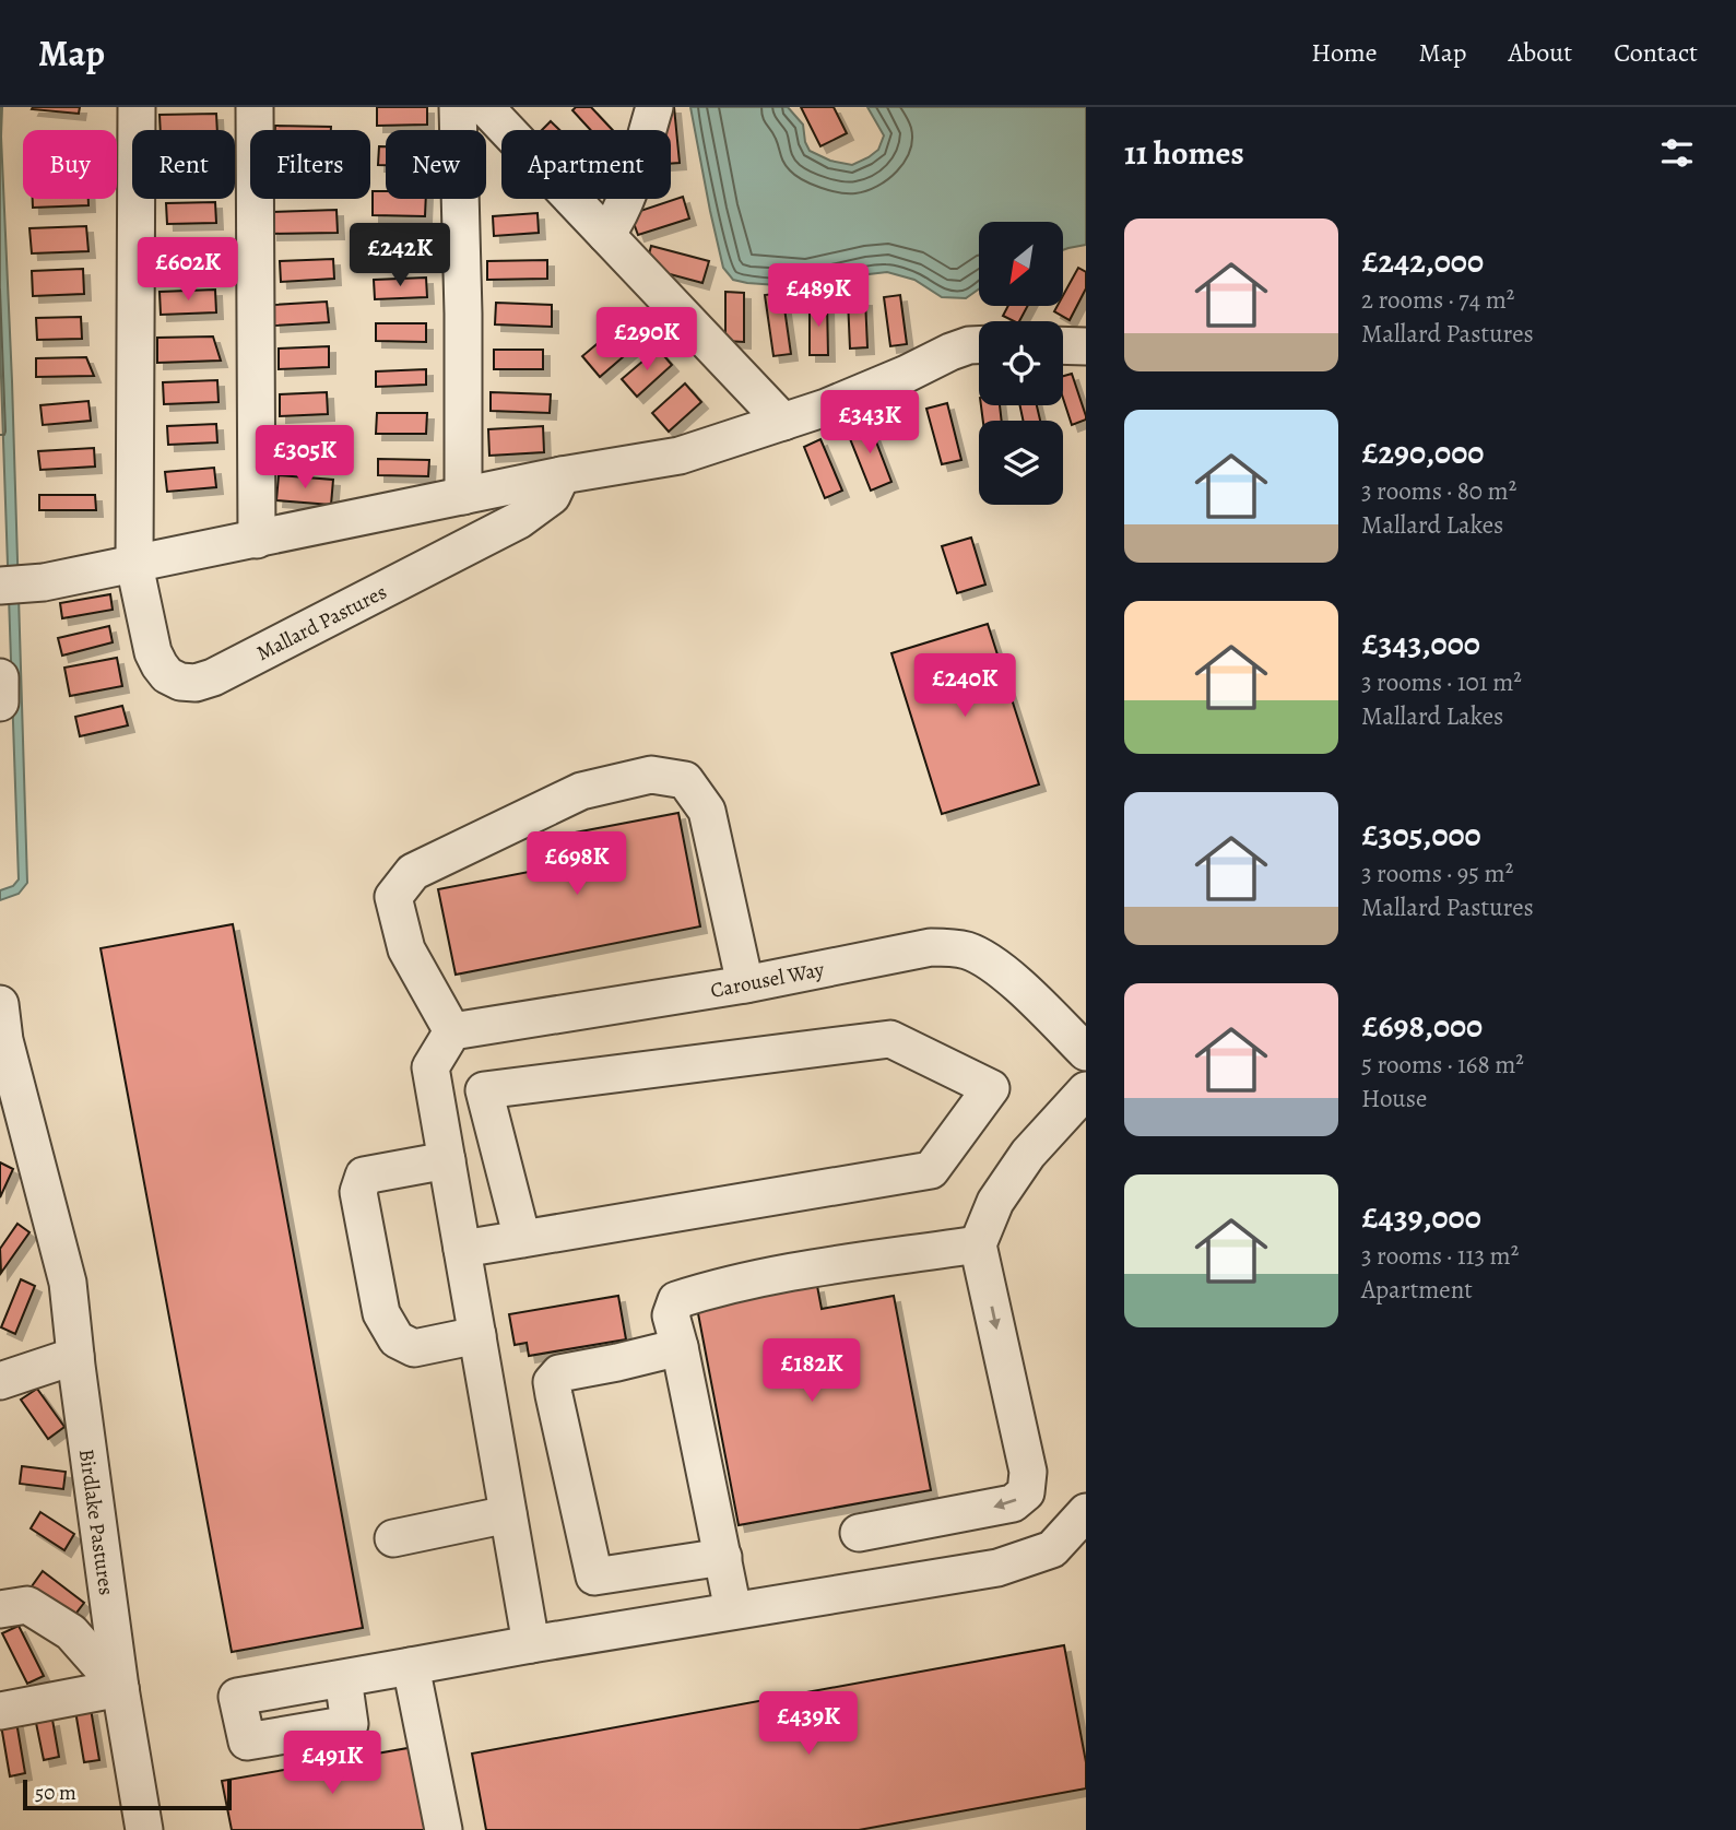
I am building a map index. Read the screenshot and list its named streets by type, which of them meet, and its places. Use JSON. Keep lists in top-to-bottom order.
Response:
{
  "streets": {
    "street": ["Mallard Pastures", "Carousel Way", "Birdlake Pastures"]
  },
  "scale_bar": "50 m",
  "north": "bottom left",
  "page": {
    "header": "Map",
    "nav": [
      "Home",
      "Map",
      "About",
      "Contact"
    ],
    "heading": "11 homes",
    "chip": [
      "Buy",
      "Rent",
      "Filters",
      "New",
      "Apartment"
    ],
    "list": [
      {
        "name": "£242,000",
        "note": "2 rooms · 74 m² · Mallard Pastures"
      },
      {
        "name": "£290,000",
        "note": "3 rooms · 80 m² · Mallard Lakes"
      },
      {
        "name": "£343,000",
        "note": "3 rooms · 101 m² · Mallard Lakes"
      },
      {
        "name": "£305,000",
        "note": "3 rooms · 95 m² · Mallard Pastures"
      },
      {
        "name": "£698,000",
        "note": "5 rooms · 168 m² · House"
      },
      {
        "name": "£439,000",
        "note": "3 rooms · 113 m² · Apartment"
      }
    ],
    "price": [
      "£242K",
      "£602K",
      "£489K",
      "£290K",
      "£343K",
      "£305K",
      "£240K",
      "£698K",
      "£182K",
      "£439K",
      "£491K"
    ],
    "scale": "50 m"
  }
}
